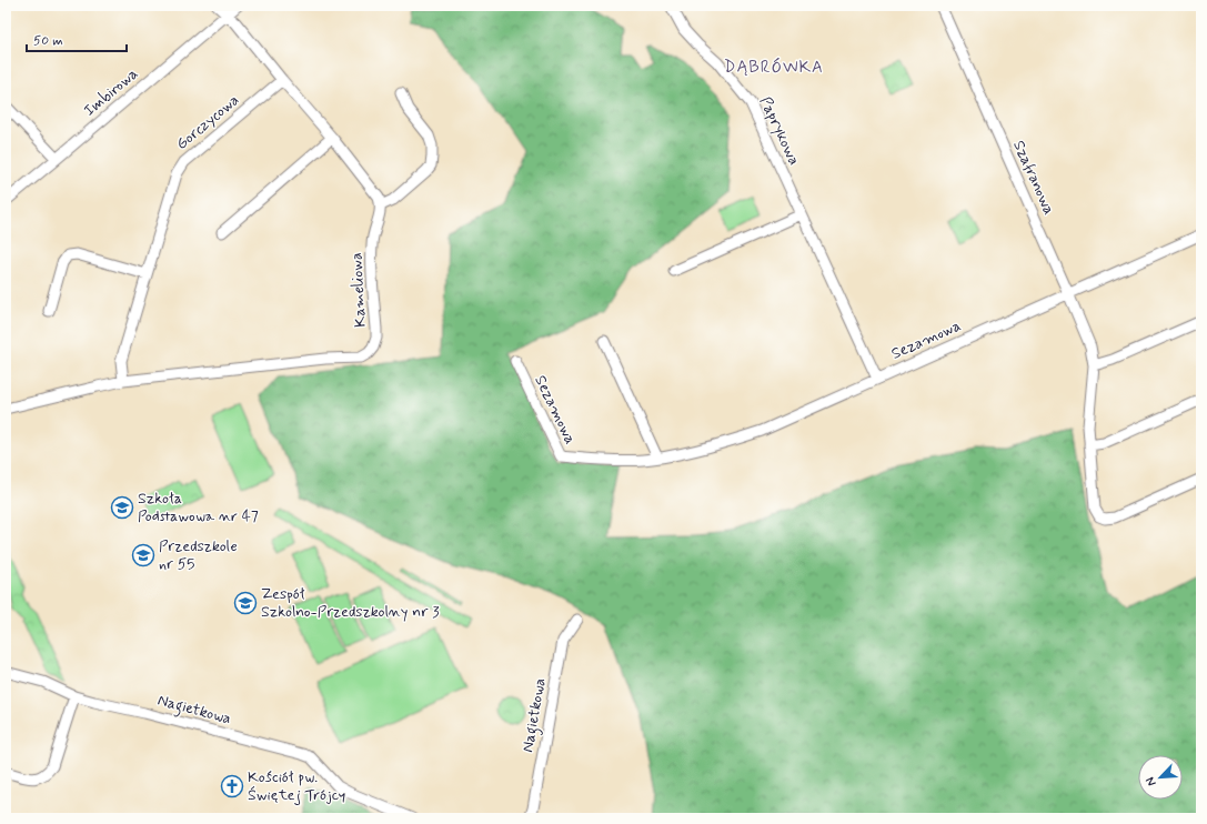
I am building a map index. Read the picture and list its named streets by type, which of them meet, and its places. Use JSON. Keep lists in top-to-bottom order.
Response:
{
  "streets": {
    "street": [
      "Imbirowa",
      "Gorczycowa",
      "Paprykowa",
      "Szafranowa",
      "Kameliowa",
      "Sezamowa",
      "Nagietkowa"
    ]
  },
  "crossings": [
    ["Gorczycowa", "Kameliowa"],
    ["Paprykowa", "Sezamowa"],
    ["Szafranowa", "Sezamowa"]
  ],
  "districts": ["DĄBRÓWKA"],
  "places": {
    "school or university": ["Szkoła Podstawowa nr 47", "Przedszkole nr 55", "Zespół Szkolno-Przedszkolny nr 3"],
    "church": ["Kościół pw. Świętej Trójcy"]
  },
  "scale_bar": "50 m",
  "north": "bottom left"
}
